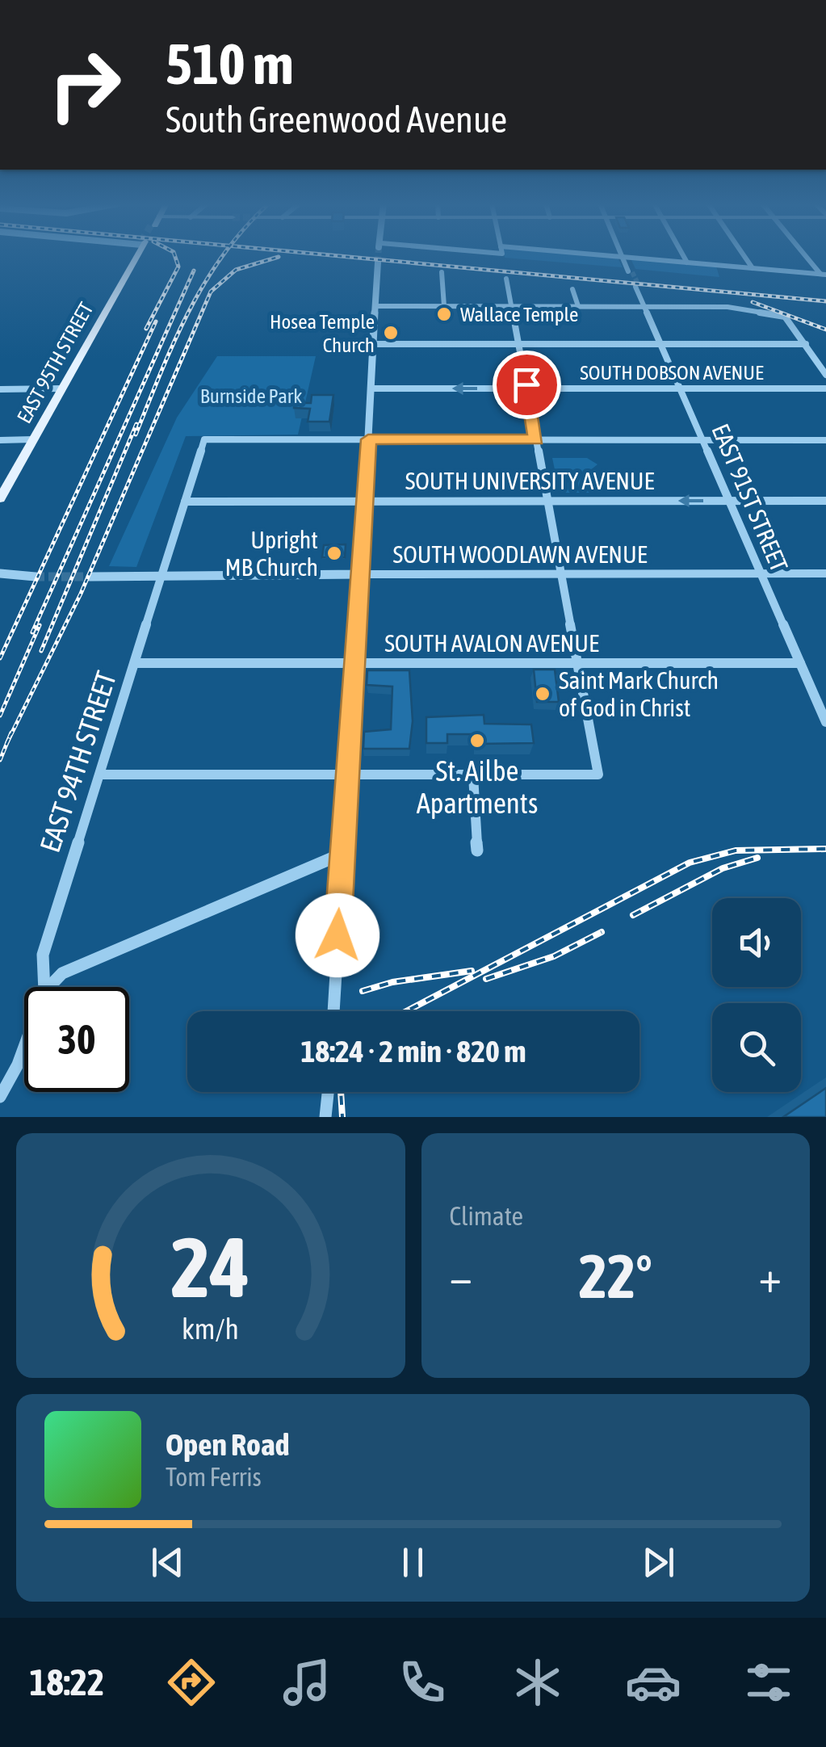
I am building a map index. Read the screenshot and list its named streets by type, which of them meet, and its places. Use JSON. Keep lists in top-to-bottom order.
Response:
{
  "streets": {
    "main road": ["EAST 95TH STREET"],
    "street": [
      "SOUTH DOBSON AVENUE",
      "SOUTH UNIVERSITY AVENUE",
      "EAST 91ST STREET",
      "SOUTH WOODLAWN AVENUE",
      "SOUTH AVALON AVENUE",
      "EAST 94TH STREET"
    ]
  },
  "crossings": [
    ["SOUTH DOBSON AVENUE", "EAST 91ST STREET"],
    ["SOUTH UNIVERSITY AVENUE", "EAST 91ST STREET"],
    ["SOUTH UNIVERSITY AVENUE", "EAST 94TH STREET"],
    ["EAST 91ST STREET", "SOUTH WOODLAWN AVENUE"],
    ["EAST 91ST STREET", "SOUTH AVALON AVENUE"],
    ["SOUTH WOODLAWN AVENUE", "EAST 94TH STREET"],
    ["SOUTH AVALON AVENUE", "EAST 94TH STREET"]
  ],
  "parks": ["Burnside Park"],
  "places": [
    "Wallace Temple",
    "Hosea Temple Church",
    "Upright MB Church",
    "Saint Mark Church of God in Christ",
    "St. Ailbe Apartments"
  ],
  "page": {
    "turn": ["510 m", "South Greenwood Avenue"],
    "limit": "30",
    "trip": "18:24 · 2 min · 820 m",
    "tile": "Climate",
    "heat": ["−", "22°", "+"],
    "song": ["Open Road", "Tom Ferris"],
    "tabs": "18:22",
    "gauge": ["24", "km/h"]
  }
}
